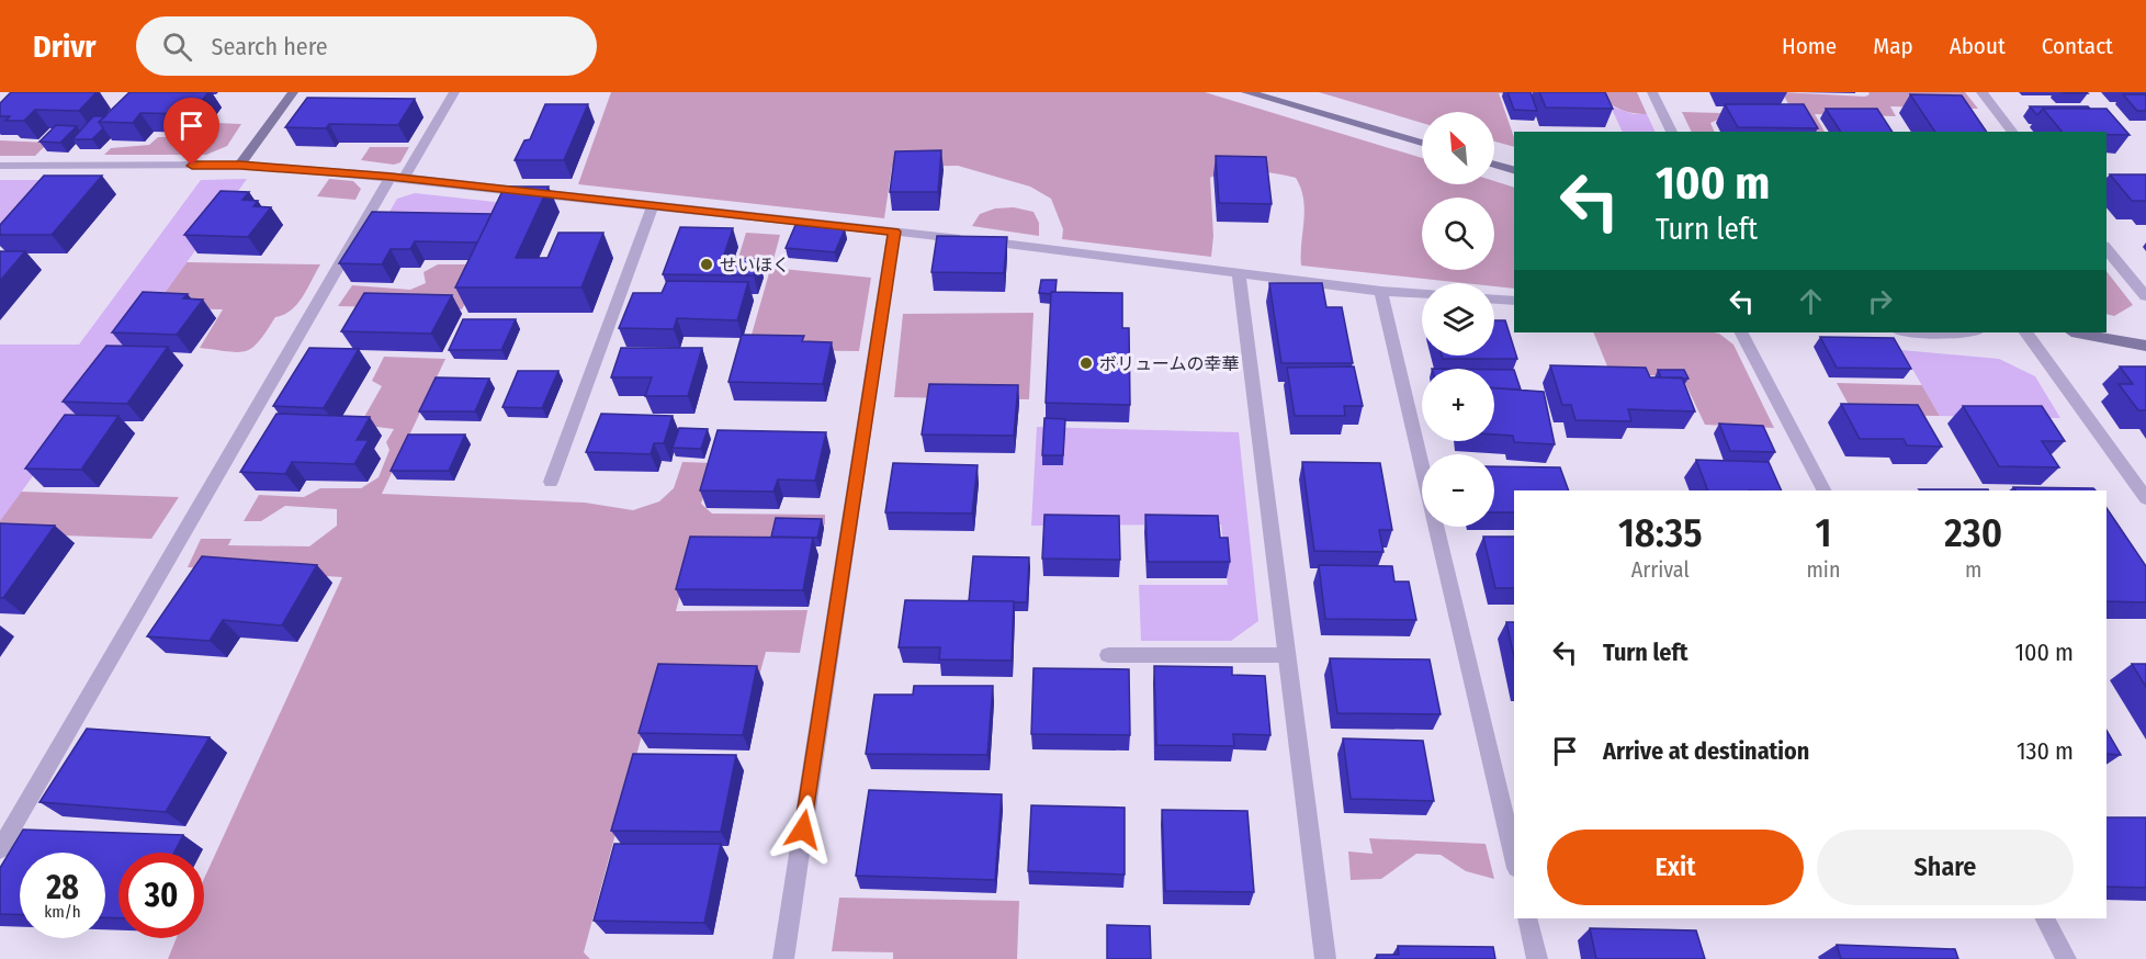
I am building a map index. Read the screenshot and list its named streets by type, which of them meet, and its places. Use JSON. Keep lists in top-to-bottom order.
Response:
{
  "places": ["せいほく", "ボリュームの幸華"],
  "north": "top left",
  "page": {
    "header": "Drivr",
    "search": "Search here",
    "nav": [
      "Home",
      "Map",
      "About",
      "Contact"
    ],
    "map_buttons": ["+", "−"],
    "turn": ["100 m", "Turn left"],
    "eta": [
      "18:35",
      "Arrival",
      "1",
      "min",
      "230",
      "m"
    ],
    "list": [
      {
        "name": "Turn left",
        "value": "100 m"
      },
      {
        "name": "Arrive at destination",
        "value": "130 m"
      }
    ],
    "buttons": ["Exit", "Share"],
    "speed": "28 km/h",
    "limit": "30"
  }
}
